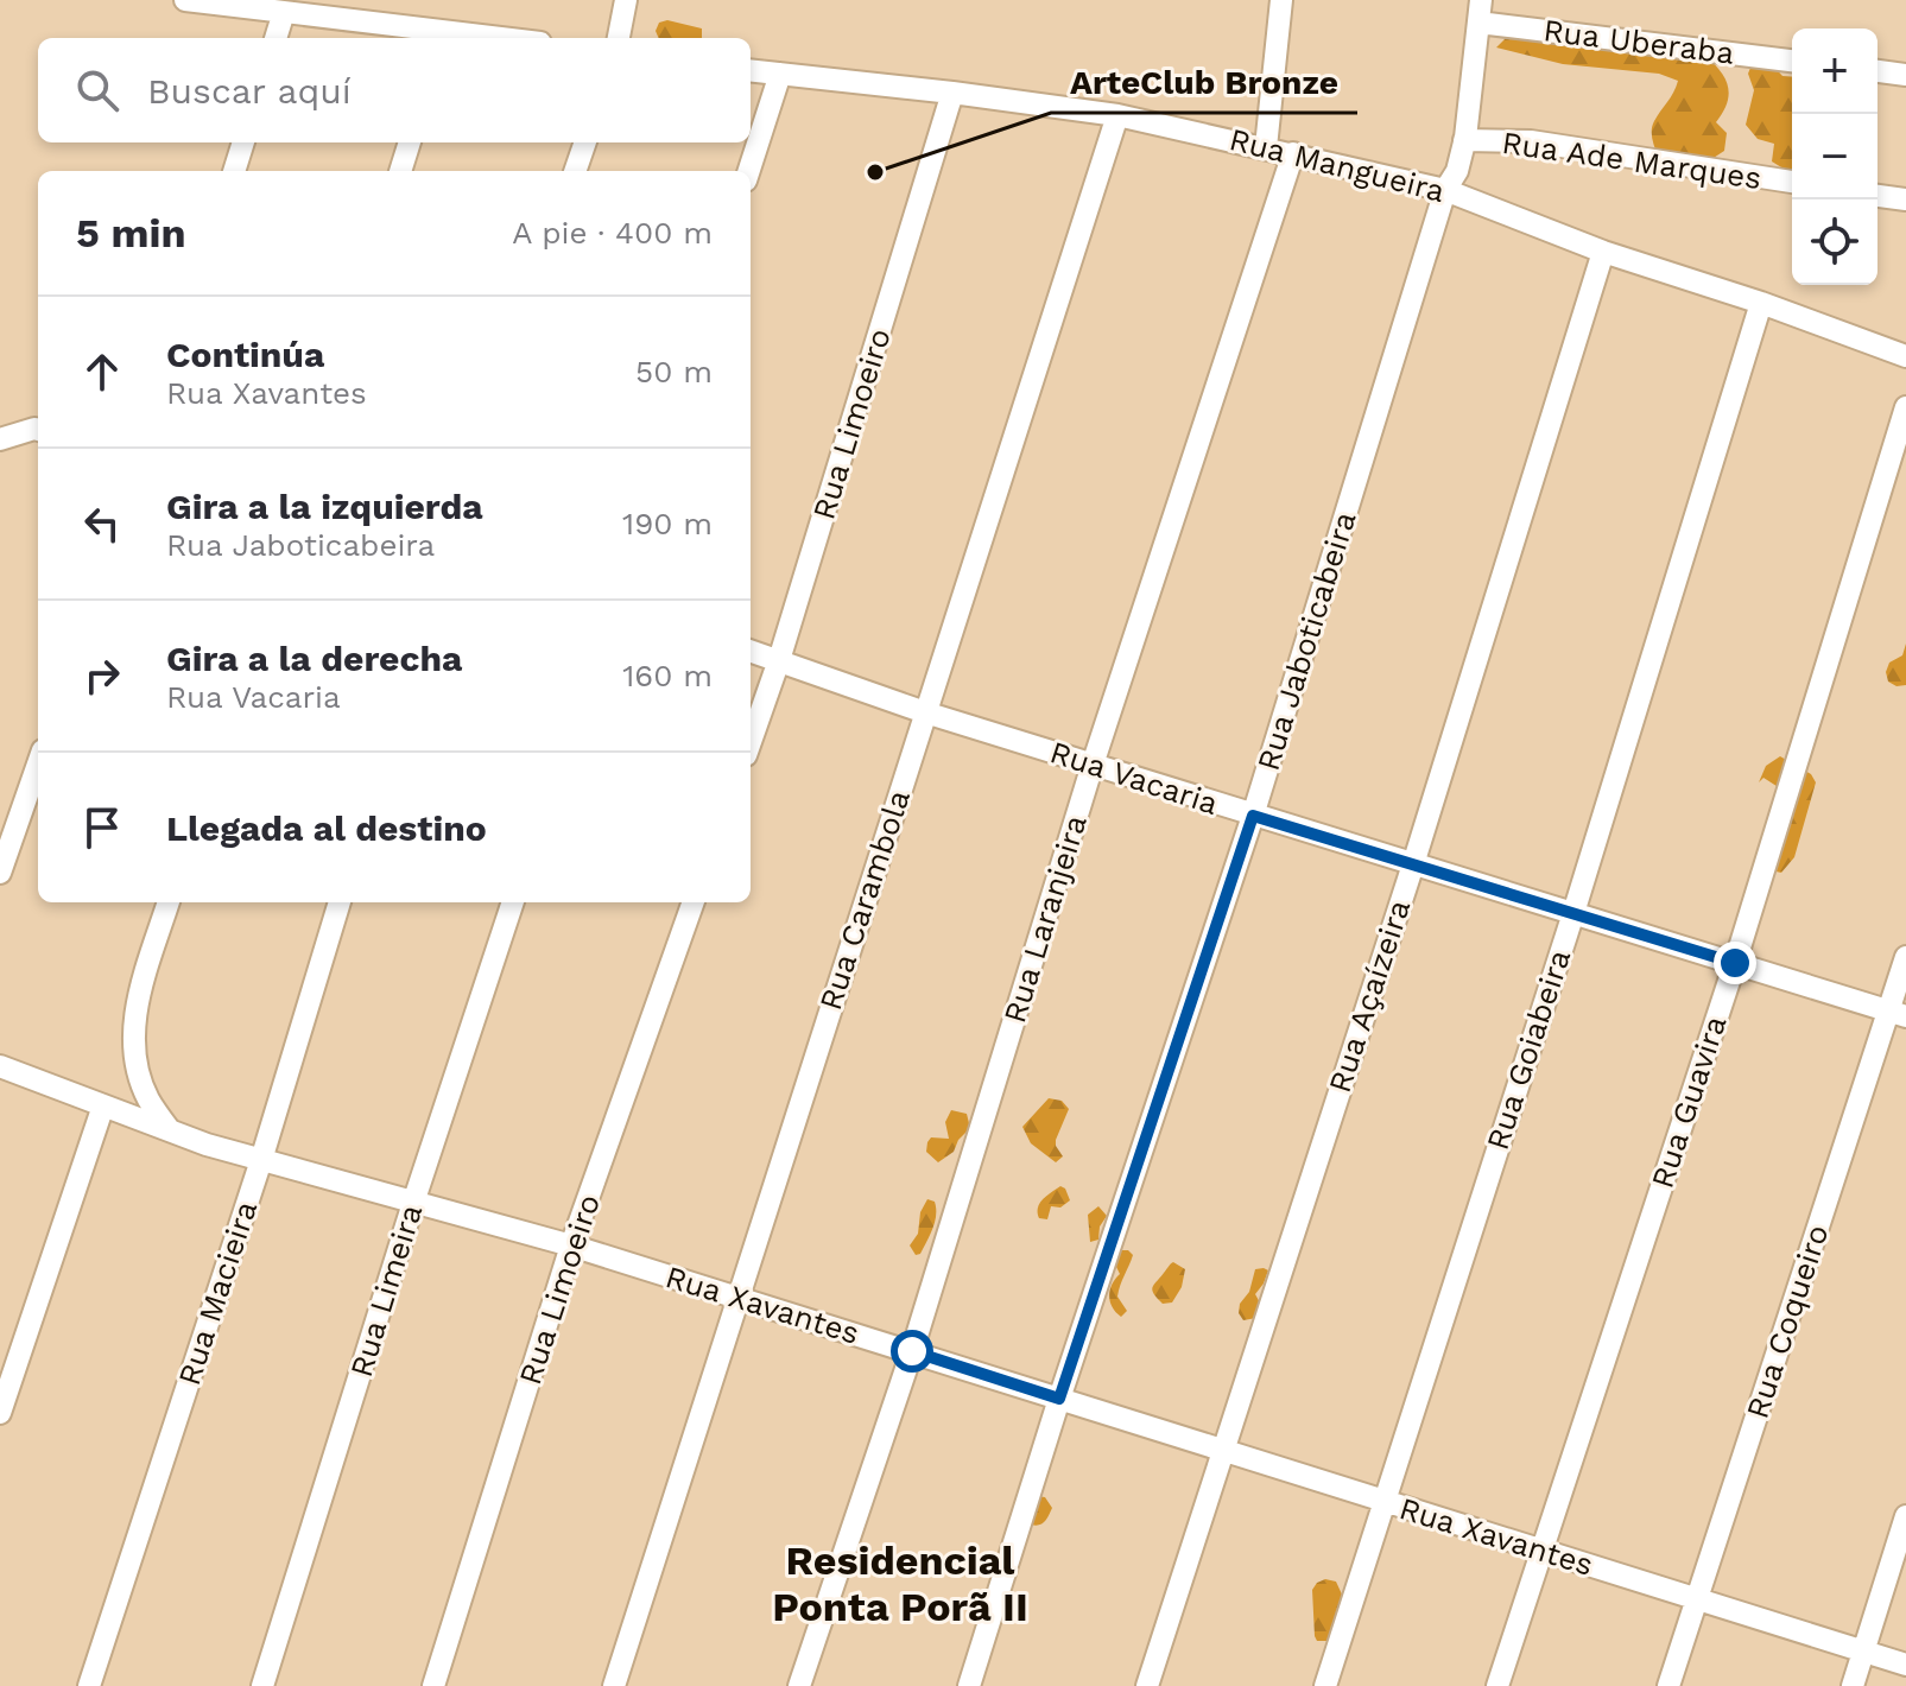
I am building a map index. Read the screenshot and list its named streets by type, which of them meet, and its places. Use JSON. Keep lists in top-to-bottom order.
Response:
{
  "streets": {
    "street": [
      "Rua Uberaba",
      "Rua Ade Marques",
      "Rua Mangueira",
      "Rua Limoeiro",
      "Rua Jaboticabeira",
      "Rua Vacaria",
      "Rua Carambola",
      "Rua Laranjeira",
      "Rua Açaízeira",
      "Rua Goiabeira",
      "Rua Guavira",
      "Rua Limeira",
      "Rua Macieira",
      "Rua Xavantes",
      "Rua Coqueiro"
    ]
  },
  "crossings": [
    ["Rua Uberaba", "Rua Jaboticabeira"],
    ["Rua Ade Marques", "Rua Jaboticabeira"],
    ["Rua Mangueira", "Rua Limoeiro"],
    ["Rua Mangueira", "Rua Jaboticabeira"],
    ["Rua Mangueira", "Rua Carambola"],
    ["Rua Mangueira", "Rua Laranjeira"],
    ["Rua Mangueira", "Rua Açaízeira"],
    ["Rua Mangueira", "Rua Goiabeira"],
    ["Rua Limoeiro", "Rua Vacaria"],
    ["Rua Limoeiro", "Rua Xavantes"],
    ["Rua Jaboticabeira", "Rua Vacaria"],
    ["Rua Jaboticabeira", "Rua Xavantes"],
    ["Rua Vacaria", "Rua Carambola"],
    ["Rua Vacaria", "Rua Laranjeira"],
    ["Rua Vacaria", "Rua Açaízeira"],
    ["Rua Vacaria", "Rua Goiabeira"],
    ["Rua Vacaria", "Rua Guavira"],
    ["Rua Vacaria", "Rua Coqueiro"],
    ["Rua Carambola", "Rua Xavantes"],
    ["Rua Laranjeira", "Rua Xavantes"],
    ["Rua Açaízeira", "Rua Xavantes"],
    ["Rua Goiabeira", "Rua Xavantes"],
    ["Rua Guavira", "Rua Xavantes"],
    ["Rua Limeira", "Rua Xavantes"],
    ["Rua Macieira", "Rua Xavantes"],
    ["Rua Xavantes", "Rua Coqueiro"]
  ],
  "districts": ["Residencial Ponta Porã II"],
  "places": ["ArteClub Bronze"],
  "page": {
    "map_buttons": ["+", "−"],
    "search": "Buscar aquí",
    "heading": ["5 min", "A pie · 400 m"],
    "list": [
      ["Continúa", "Rua Xavantes", "50 m"],
      ["Gira a la izquierda", "Rua Jaboticabeira", "190 m"],
      ["Gira a la derecha", "Rua Vacaria", "160 m"],
      "Llegada al destino"
    ]
  }
}
